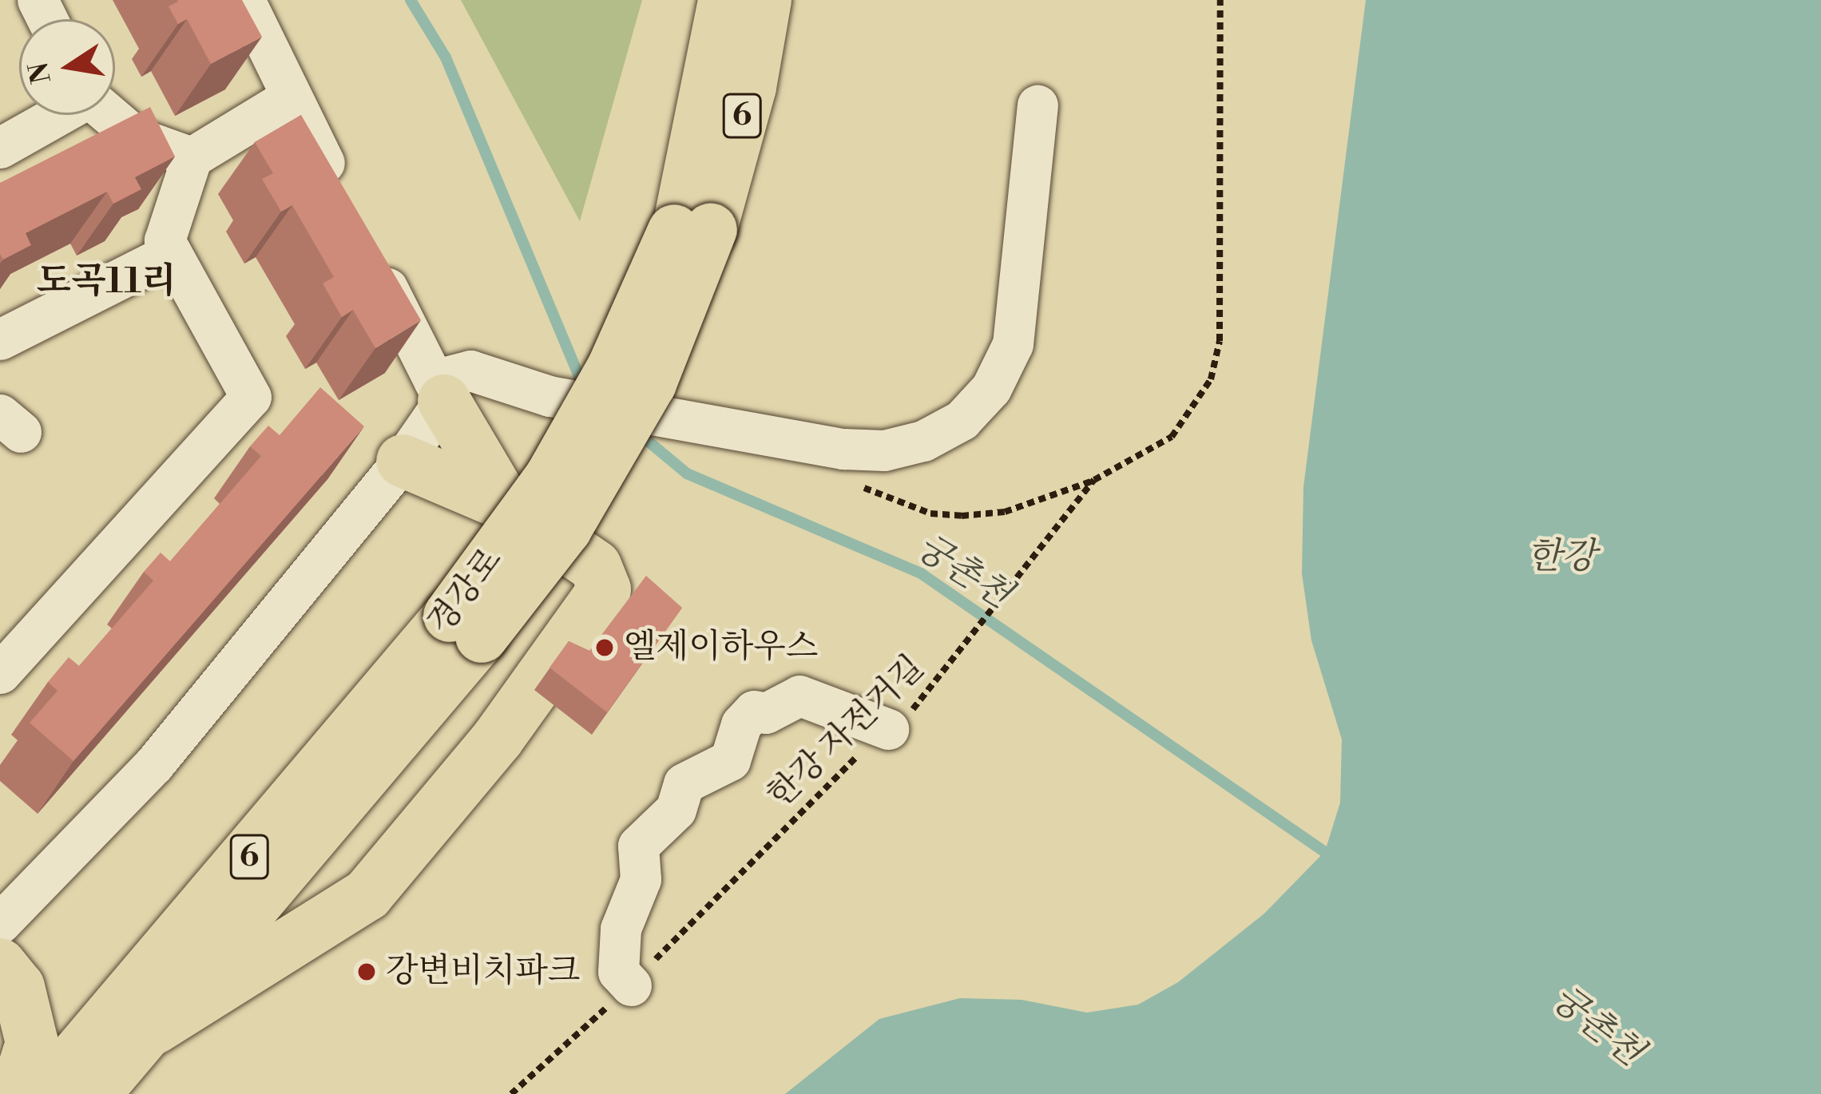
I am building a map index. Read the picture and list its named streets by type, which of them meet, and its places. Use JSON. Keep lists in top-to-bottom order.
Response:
{
  "streets": {
    "main road": ["6", "경강로"],
    "path": ["한강 자전거길"]
  },
  "districts": ["도곡11리"],
  "water": ["한강", "궁촌천"],
  "places": ["엘제이하우스", "강변비치파크"],
  "north": "left"
}
